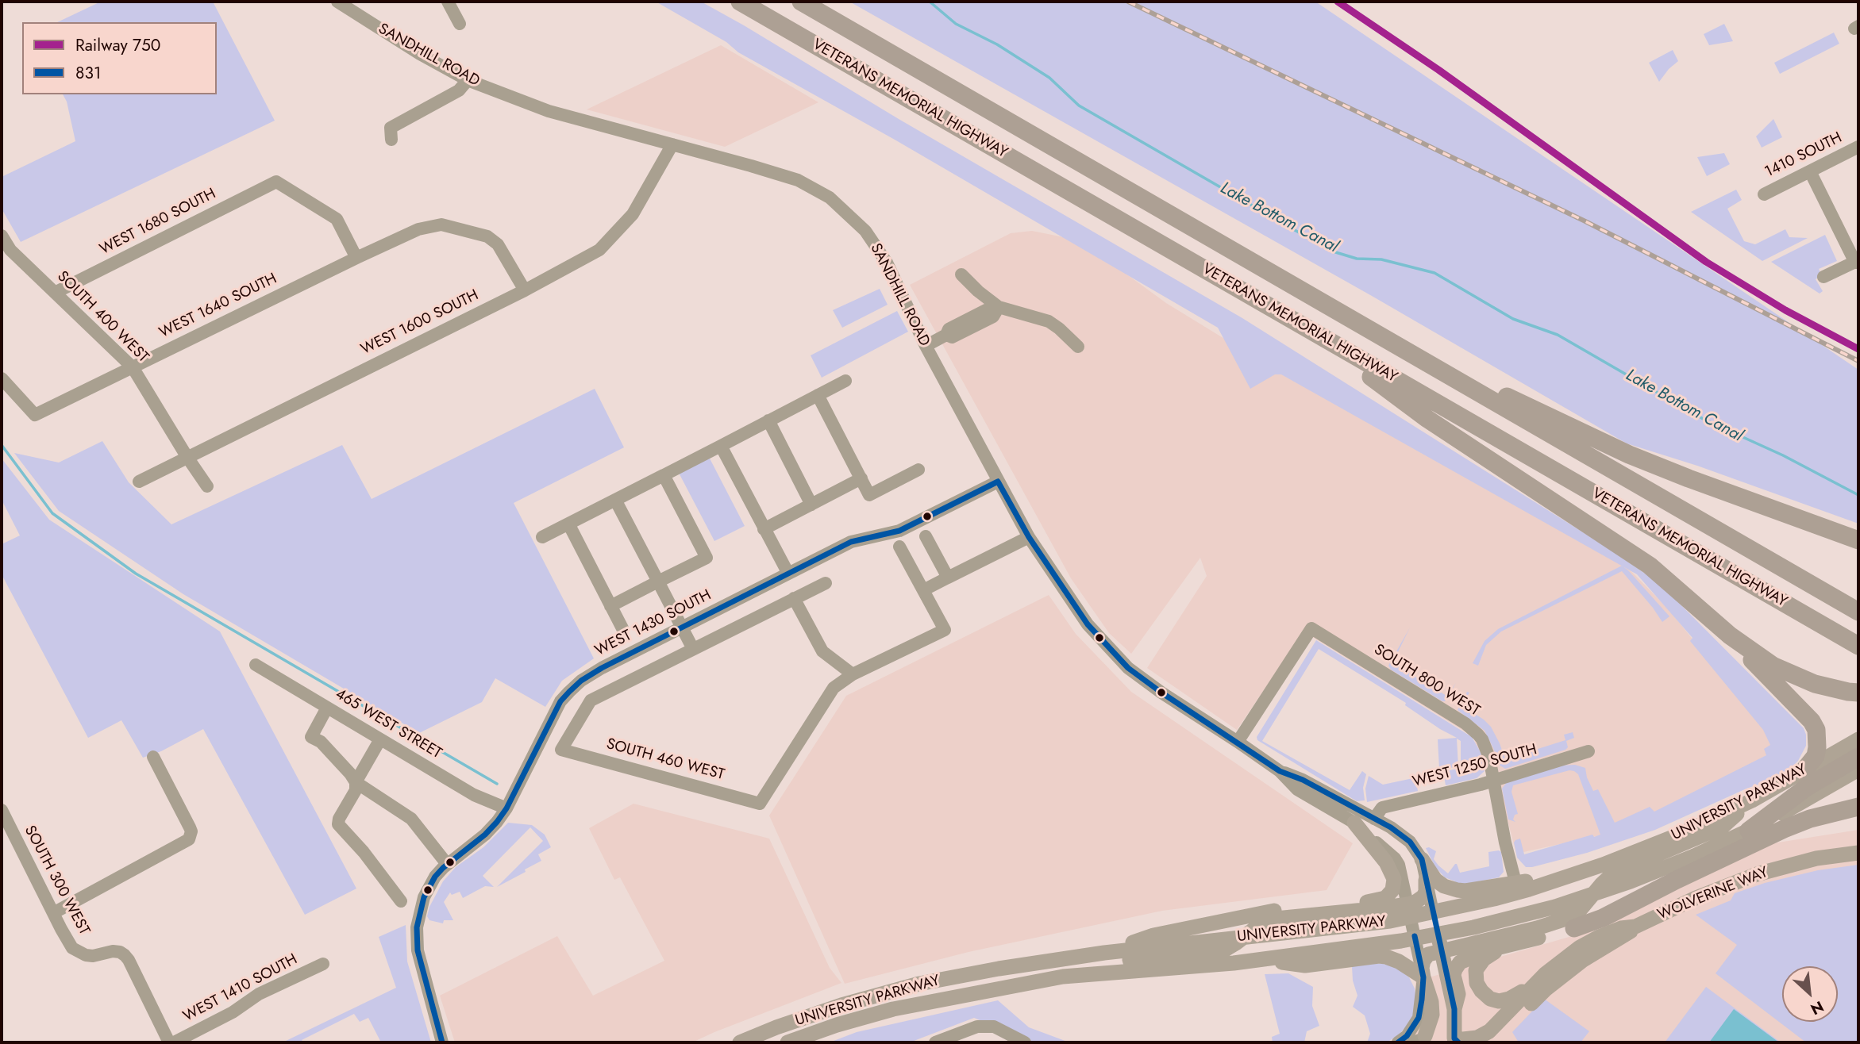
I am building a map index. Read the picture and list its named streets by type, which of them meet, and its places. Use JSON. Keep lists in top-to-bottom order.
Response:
{
  "streets": {
    "highway": ["VETERANS MEMORIAL HIGHWAY"],
    "main road": ["SANDHILL ROAD", "UNIVERSITY PARKWAY", "WOLVERINE WAY"],
    "street": [
      "1410 SOUTH",
      "WEST 1680 SOUTH",
      "WEST 1640 SOUTH",
      "SOUTH 400 WEST",
      "WEST 1600 SOUTH",
      "WEST 1430 SOUTH",
      "SOUTH 800 WEST",
      "465 WEST STREET",
      "SOUTH 460 WEST",
      "WEST 1250 SOUTH",
      "SOUTH 300 WEST",
      "WEST 1410 SOUTH"
    ]
  },
  "crossings": [
    ["SANDHILL ROAD", "WEST 1600 SOUTH"],
    ["SANDHILL ROAD", "WEST 1430 SOUTH"],
    ["SANDHILL ROAD", "SOUTH 800 WEST"],
    ["SANDHILL ROAD", "WEST 1250 SOUTH"],
    ["SANDHILL ROAD", "UNIVERSITY PARKWAY"],
    ["WEST 1680 SOUTH", "WEST 1640 SOUTH"],
    ["WEST 1680 SOUTH", "SOUTH 400 WEST"],
    ["WEST 1640 SOUTH", "SOUTH 400 WEST"],
    ["WEST 1640 SOUTH", "WEST 1600 SOUTH"],
    ["SOUTH 400 WEST", "WEST 1600 SOUTH"],
    ["WEST 1430 SOUTH", "465 WEST STREET"],
    ["SOUTH 800 WEST", "WEST 1250 SOUTH"]
  ],
  "water": ["Lake Bottom Canal"],
  "lines": ["rail line 750", "transit line 831"],
  "legend": ["Railway 750", "831"],
  "north": "bottom right"
}
